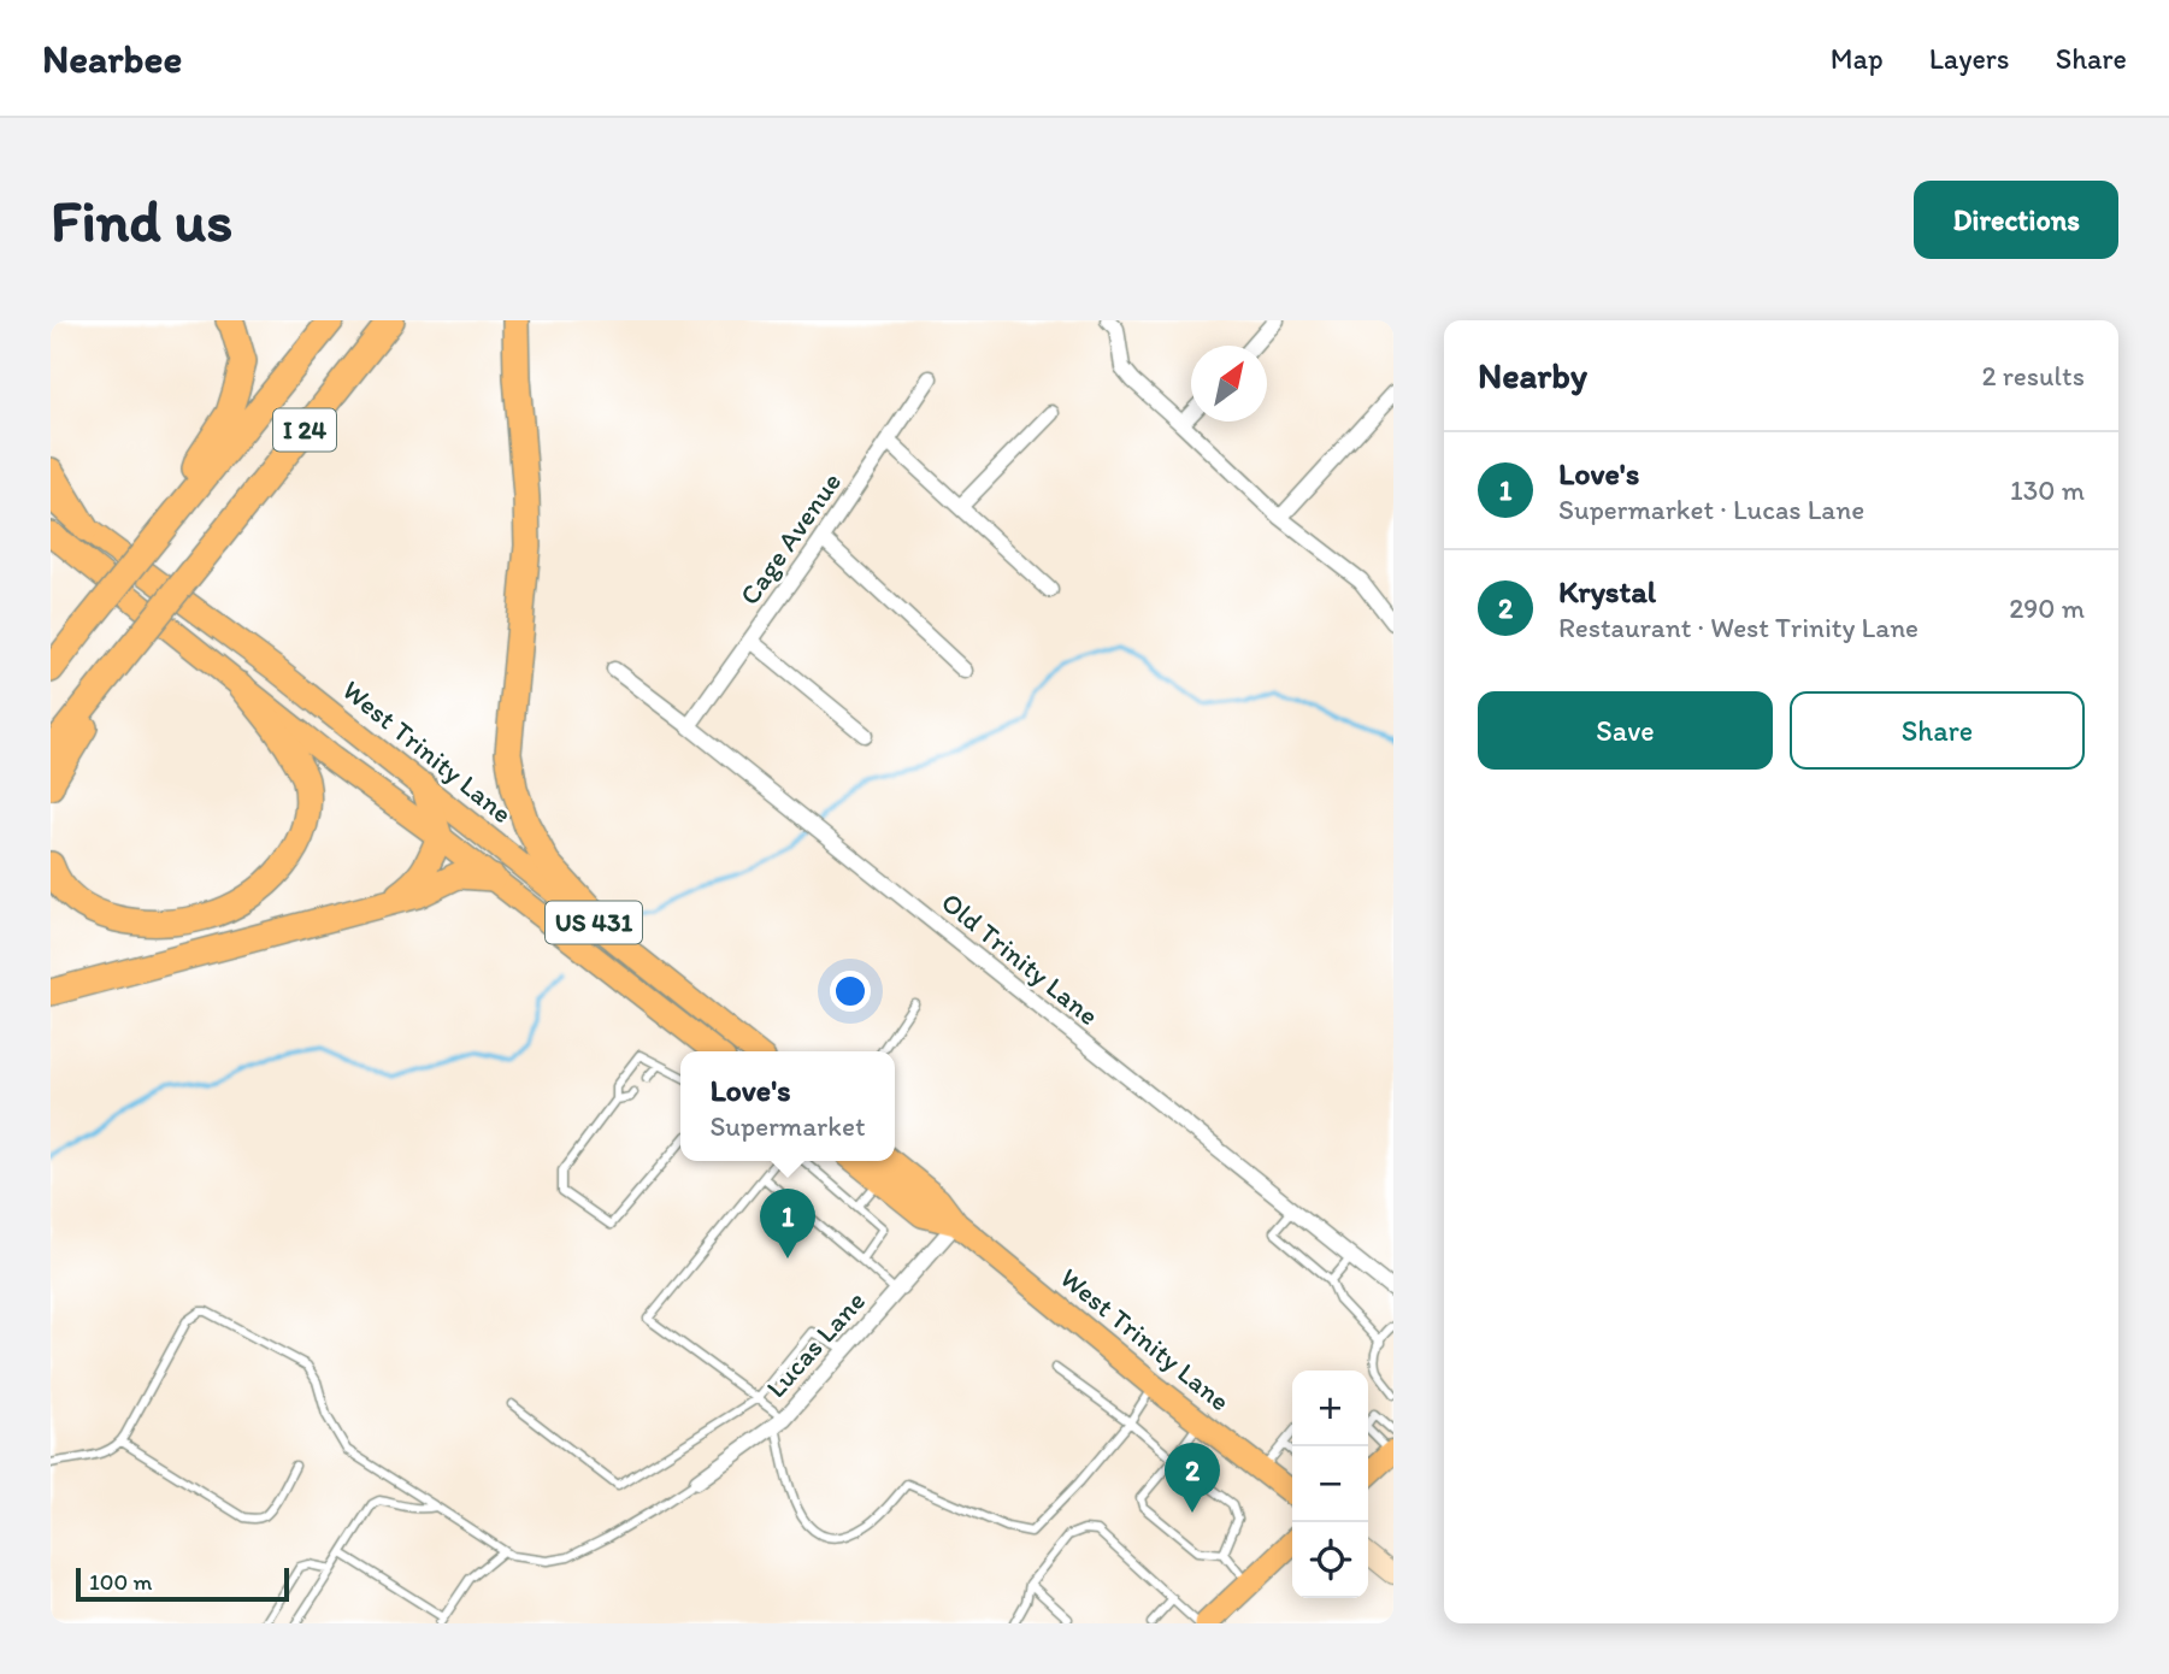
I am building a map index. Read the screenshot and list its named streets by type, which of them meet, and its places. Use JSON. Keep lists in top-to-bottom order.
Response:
{
  "streets": {
    "highway": ["I 24"],
    "main road": ["West Trinity Lane", "US 431"],
    "street": ["Cage Avenue", "Old Trinity Lane", "Lucas Lane"]
  },
  "crossings": [
    ["Cage Avenue", "Old Trinity Lane"],
    ["West Trinity Lane", "Lucas Lane"]
  ],
  "scale_bar": "100 m",
  "north": "top right",
  "page": {
    "header": "Nearbee",
    "nav": ["Map", "Layers", "Share"],
    "buttons": [
      "Directions",
      ["Save", "Share"]
    ],
    "title": "Find us",
    "heading": ["Nearby", "2 results"],
    "list": [
      {
        "mark": "1",
        "name": "Love's",
        "note": "Supermarket · Lucas Lane",
        "value": "130 m"
      },
      {
        "mark": "2",
        "name": "Krystal",
        "note": "Restaurant · West Trinity Lane",
        "value": "290 m"
      }
    ],
    "popup": ["Love's", "Supermarket"],
    "pins": ["1", "2"],
    "map_buttons": ["+", "−"],
    "scale": "100 m"
  }
}
